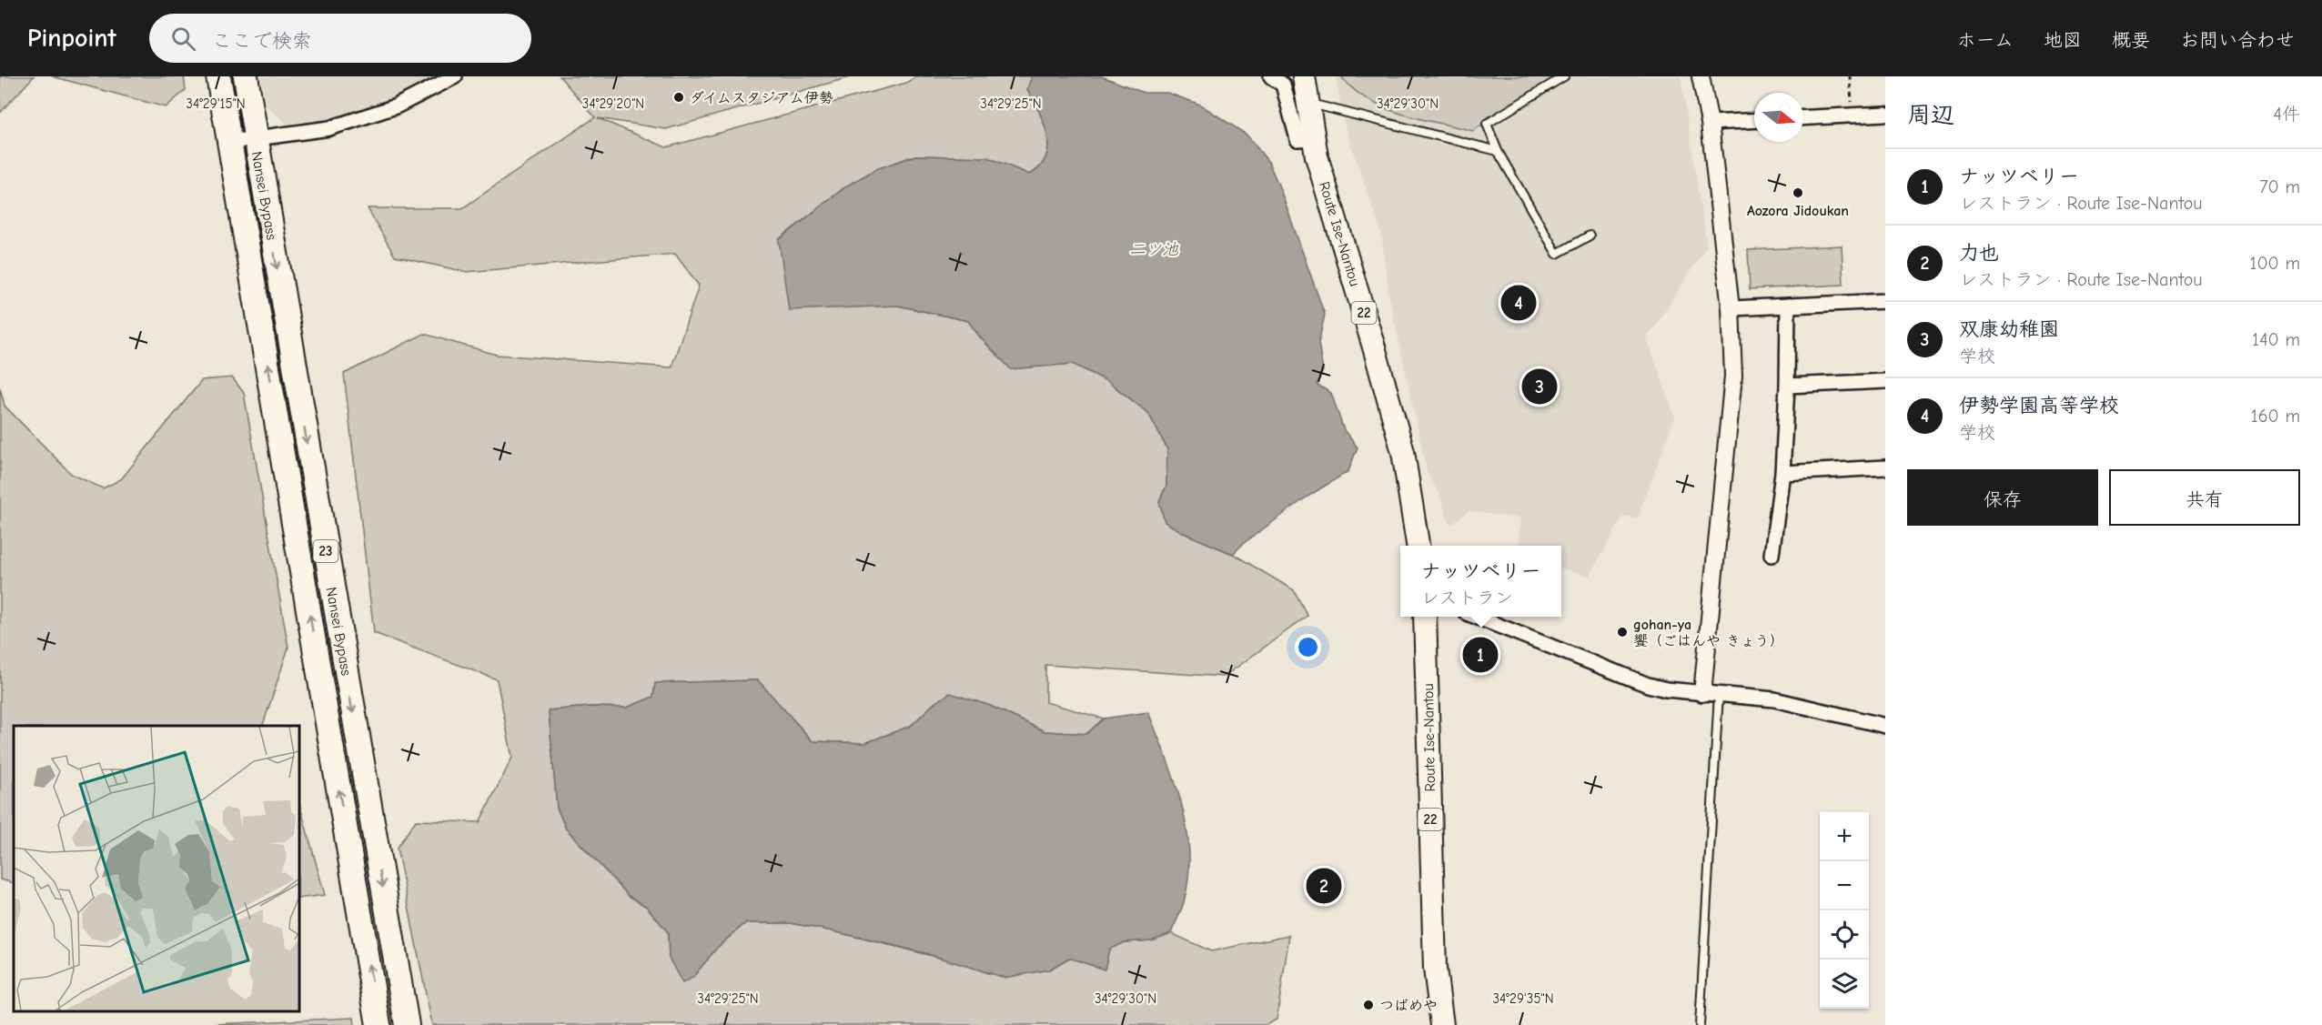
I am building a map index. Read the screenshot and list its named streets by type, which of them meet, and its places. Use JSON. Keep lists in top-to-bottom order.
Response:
{
  "streets": {
    "highway": ["Nansei Bypass", "23"],
    "main road": ["Route Ise-Nantou", "22"]
  },
  "water": ["二ツ池"],
  "places": [
    "ダイムスタジアム伊勢",
    "Aozora Jidoukan",
    "gohan-ya 饗（ごはんや きょう）",
    "つばめや"
  ],
  "north": "right",
  "page": {
    "header": "Pinpoint",
    "search": "ここで検索",
    "nav": [
      "ホーム",
      "地図",
      "概要",
      "お問い合わせ"
    ],
    "heading": ["周辺", "4件"],
    "list": [
      {
        "mark": "1",
        "name": "ナッツベリー",
        "note": "レストラン · Route Ise-Nantou",
        "value": "70 m"
      },
      {
        "mark": "2",
        "name": "力也",
        "note": "レストラン · Route Ise-Nantou",
        "value": "100 m"
      },
      {
        "mark": "3",
        "name": "双康幼稚園",
        "note": "学校",
        "value": "140 m"
      },
      {
        "mark": "4",
        "name": "伊勢学園高等学校",
        "note": "学校",
        "value": "160 m"
      }
    ],
    "pins": [
      "4",
      "3",
      "1",
      "2"
    ],
    "buttons": ["保存", "共有"],
    "popup": ["ナッツベリー", "レストラン"],
    "map_buttons": ["+", "−"]
  },
  "coordinates": [
    "34°29'15\"N",
    "34°29'20\"N",
    "34°29'25\"N",
    "34°29'30\"N",
    "34°29'35\"N"
  ]
}
